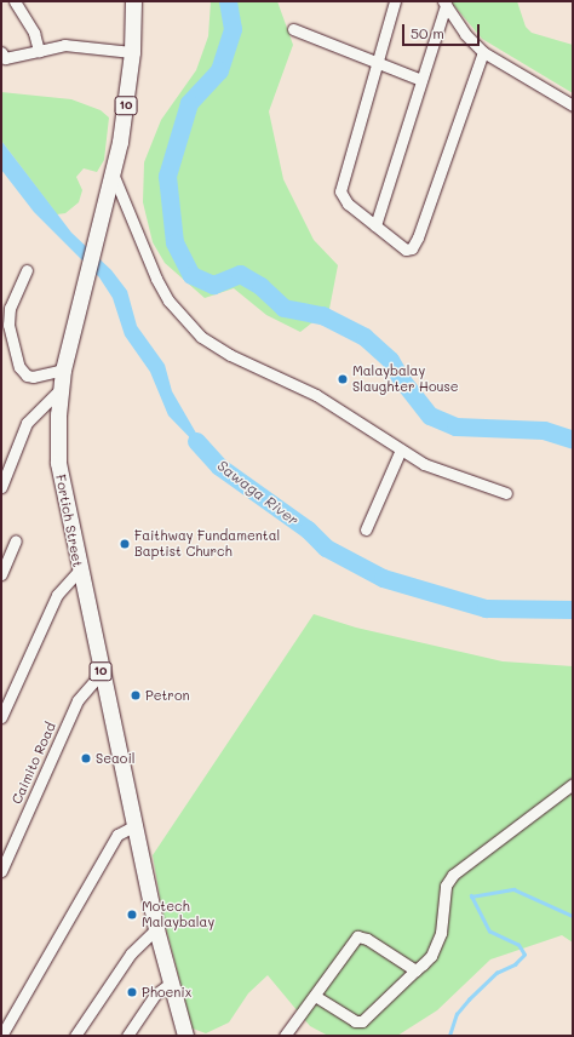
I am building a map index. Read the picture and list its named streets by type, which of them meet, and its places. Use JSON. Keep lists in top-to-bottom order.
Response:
{
  "streets": {
    "highway": ["10", "Fortich Street"],
    "street": ["Caimito Road"]
  },
  "crossings": [
    ["Fortich Street", "Caimito Road"]
  ],
  "water": ["Sawaga River"],
  "places": [
    "Malaybalay Slaughter House",
    "Faithway Fundamental Baptist Church",
    "Petron",
    "Seaoil",
    "Motech Malaybalay",
    "Phoenix"
  ],
  "scale_bar": "50 m"
}
